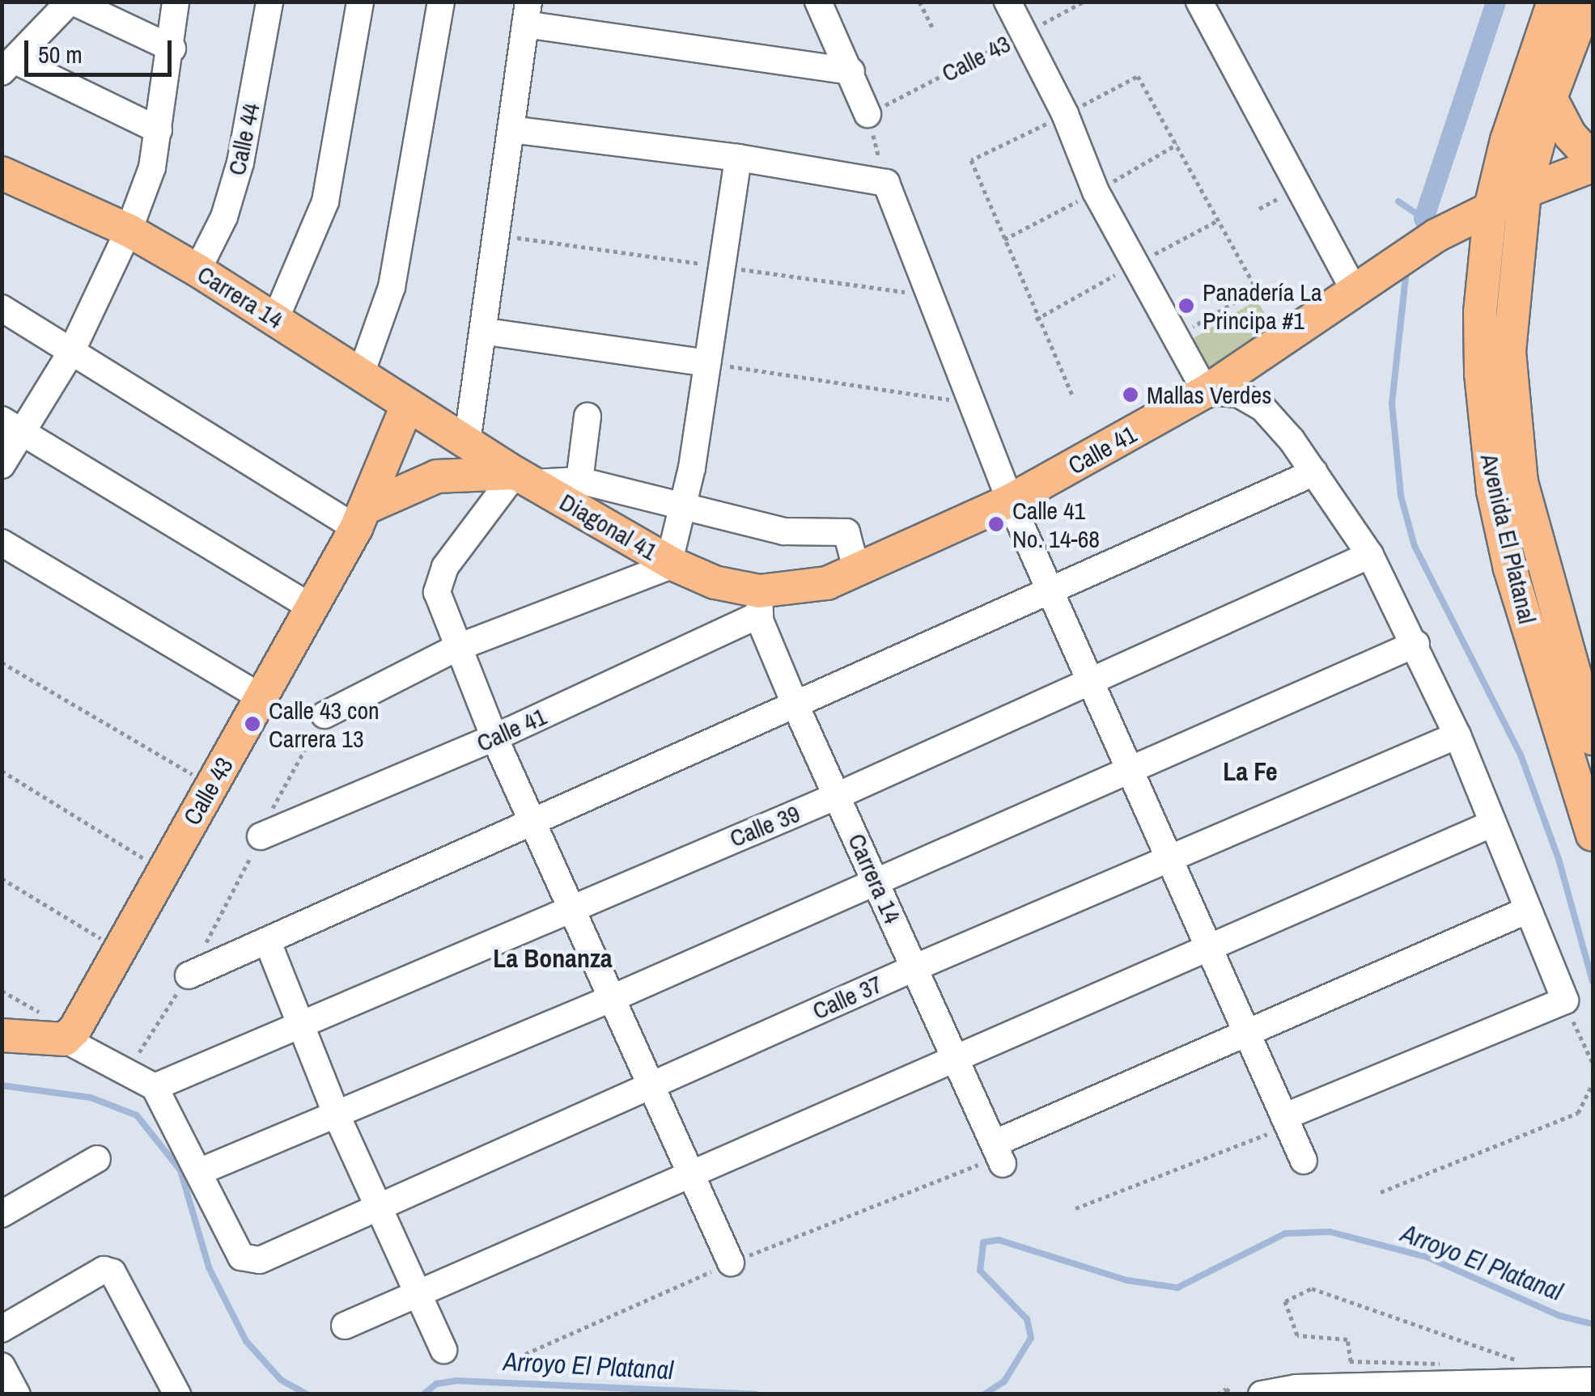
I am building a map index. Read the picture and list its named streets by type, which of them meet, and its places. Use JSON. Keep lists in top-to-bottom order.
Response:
{
  "streets": {
    "main road": [
      "Calle 43",
      "Carrera 14",
      "Calle 41",
      "Diagonal 41",
      "Avenida El Platanal"
    ],
    "street": ["Calle 44", "Calle 39", "Calle 37"]
  },
  "crossings": [
    ["Calle 43", "Carrera 14"],
    ["Calle 44", "Carrera 14"],
    ["Carrera 14", "Calle 41"],
    ["Carrera 14", "Diagonal 41"],
    ["Carrera 14", "Calle 39"],
    ["Carrera 14", "Calle 37"],
    ["Calle 41", "Diagonal 41"],
    ["Calle 41", "Avenida El Platanal"]
  ],
  "districts": ["La Fe", "La Bonanza"],
  "water": ["Arroyo El Platanal"],
  "places": [
    "Panadería La Principa #1",
    "Mallas Verdes",
    "Calle 41 No. 14-68",
    "Calle 43 con Carrera 13"
  ],
  "scale_bar": "50 m"
}
